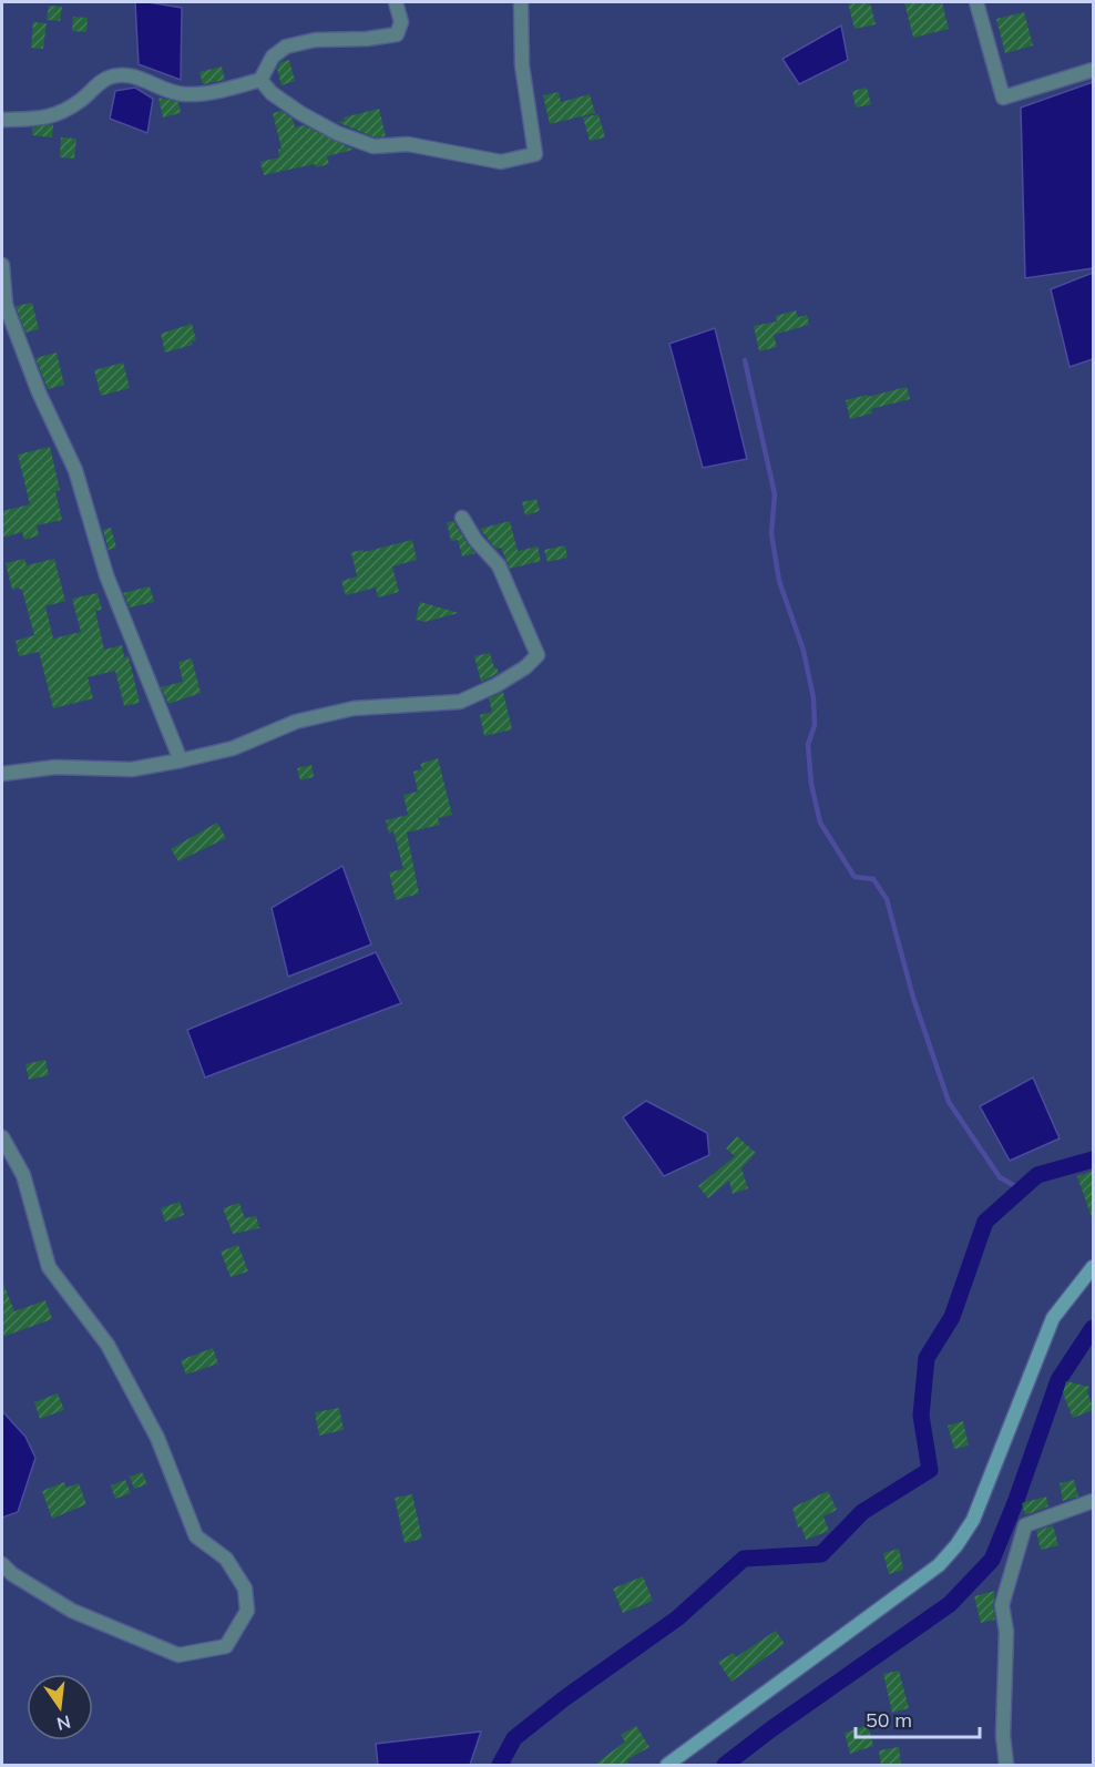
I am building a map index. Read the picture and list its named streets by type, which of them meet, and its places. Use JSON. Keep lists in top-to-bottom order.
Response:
{
  "scale_bar": "50 m",
  "north": "bottom"
}
